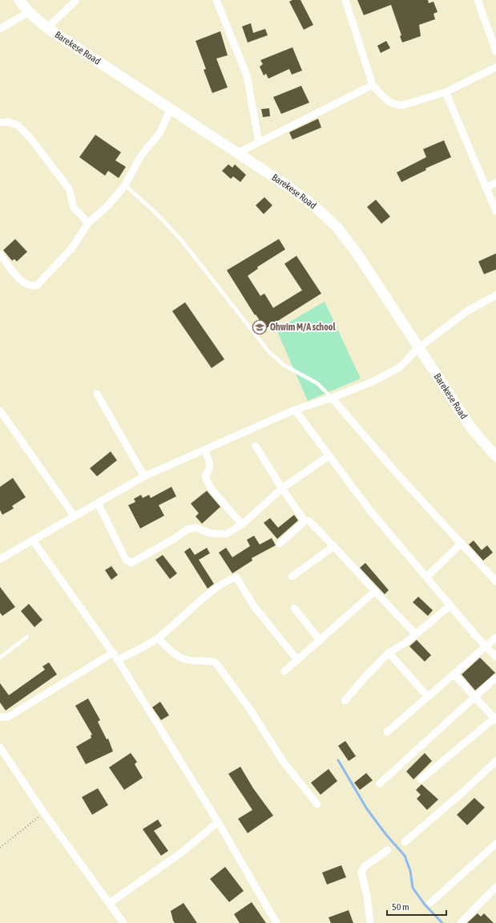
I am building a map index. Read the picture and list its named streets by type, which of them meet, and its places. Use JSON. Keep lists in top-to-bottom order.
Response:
{
  "streets": {
    "main road": ["Barekese Road"]
  },
  "places": {
    "school or university": ["Ohwim M/A school"]
  },
  "scale_bar": "50 m"
}
